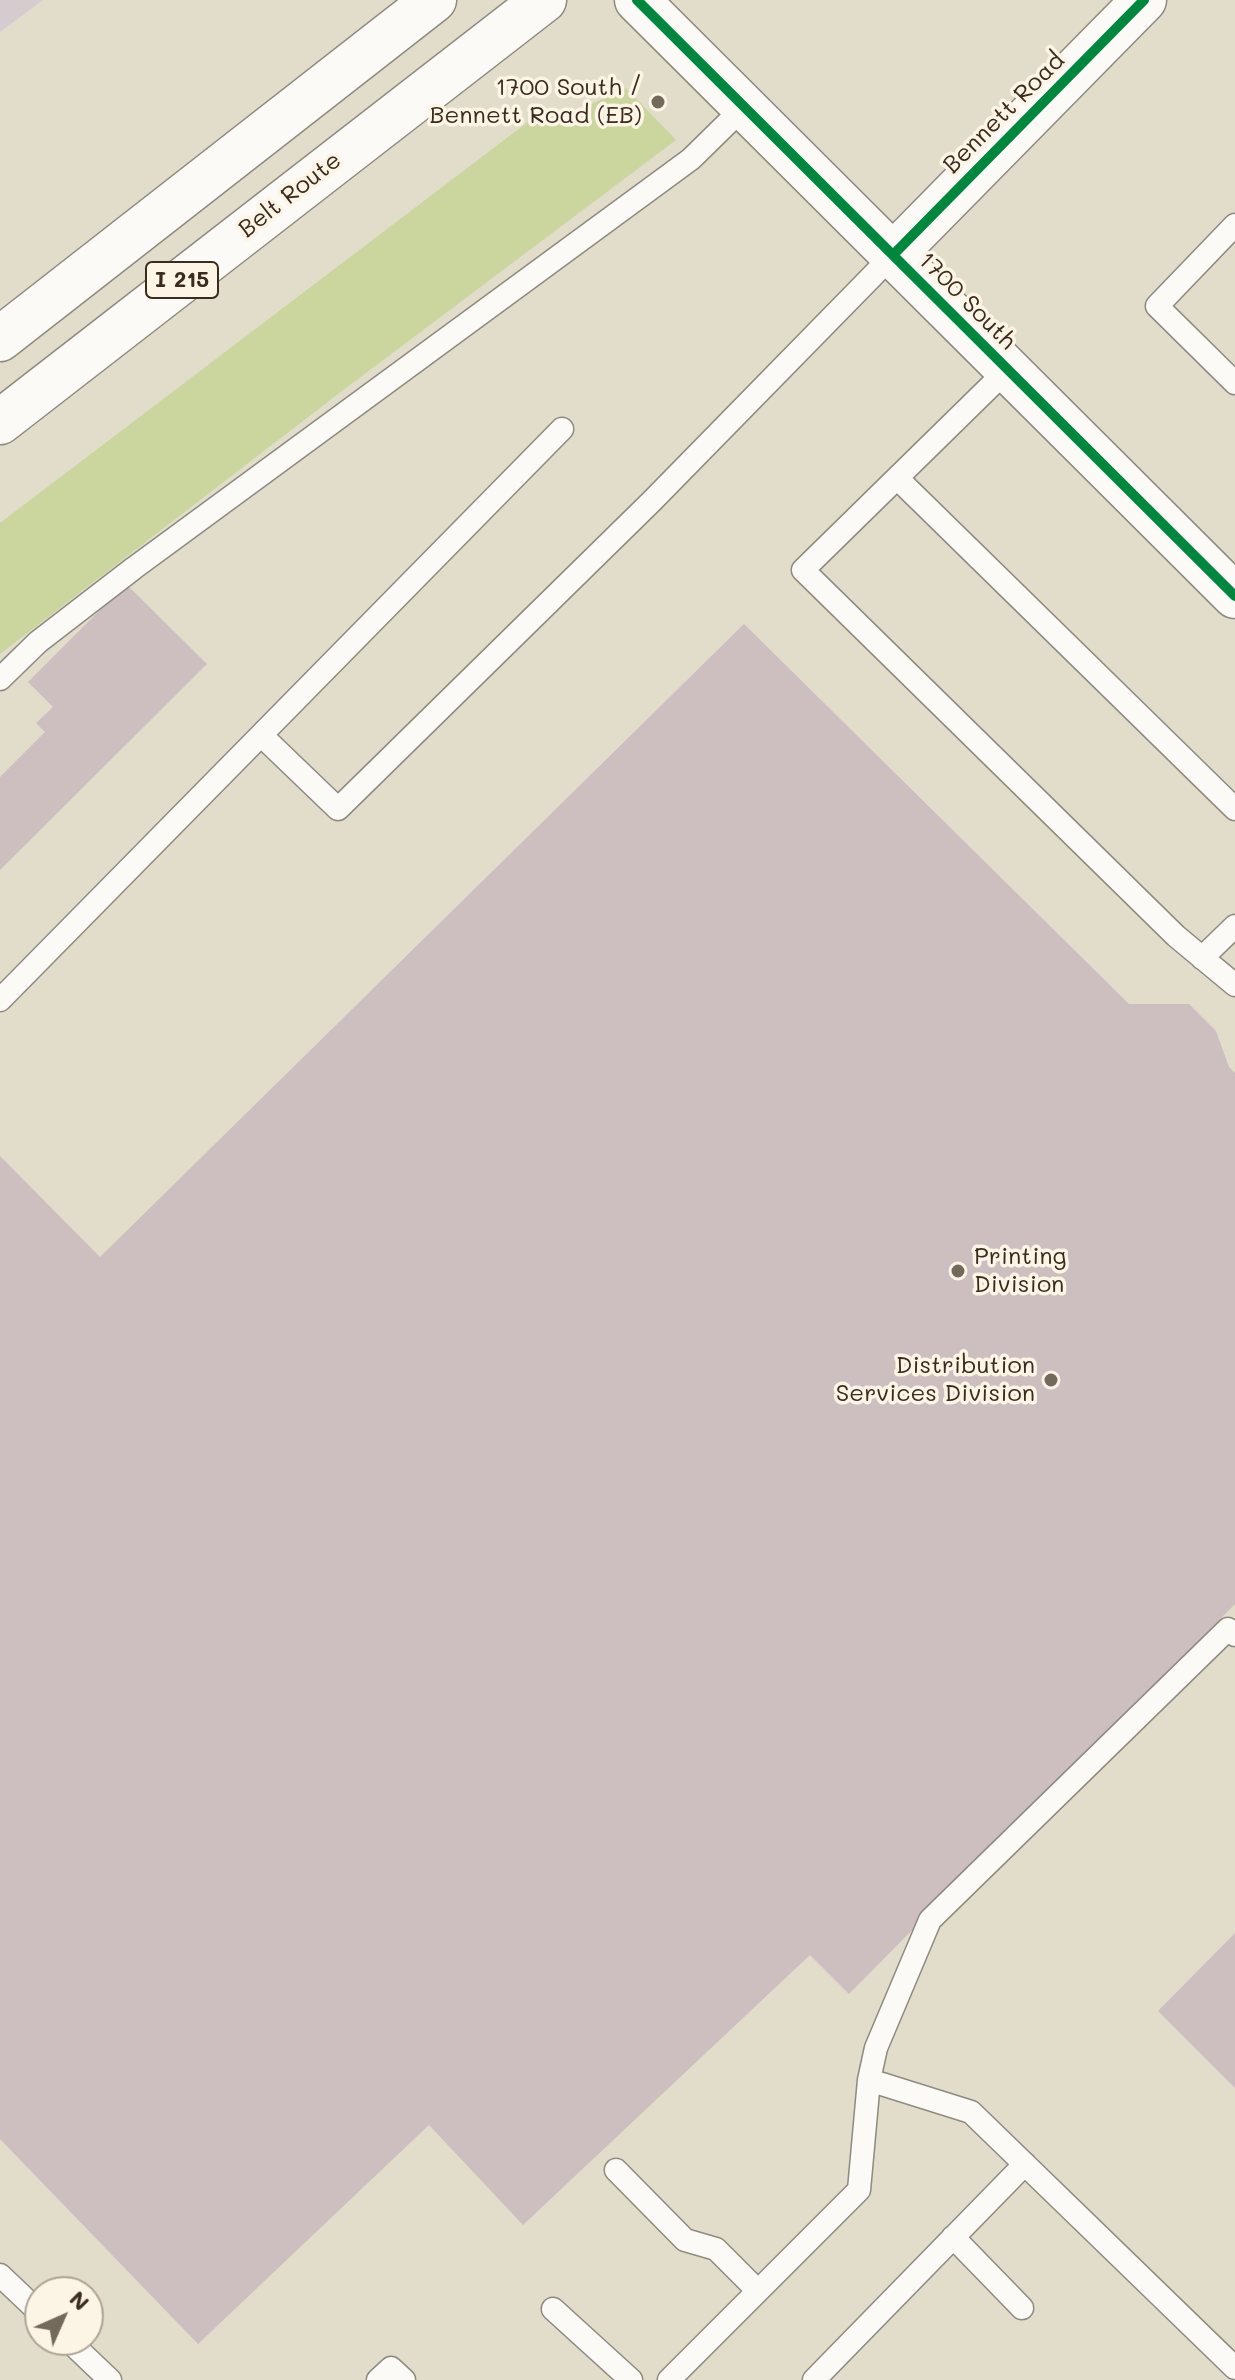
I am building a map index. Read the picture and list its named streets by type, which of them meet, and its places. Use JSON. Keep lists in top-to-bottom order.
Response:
{
  "streets": {
    "main road": [
      "Bennett Road",
      "Belt Route",
      "I 215",
      "1700 South"
    ]
  },
  "crossings": [
    ["Bennett Road", "1700 South"]
  ],
  "places": ["1700 South / Bennett Road (EB)", "Printing Division", "Distribution Services Division"],
  "north": "top right"
}
